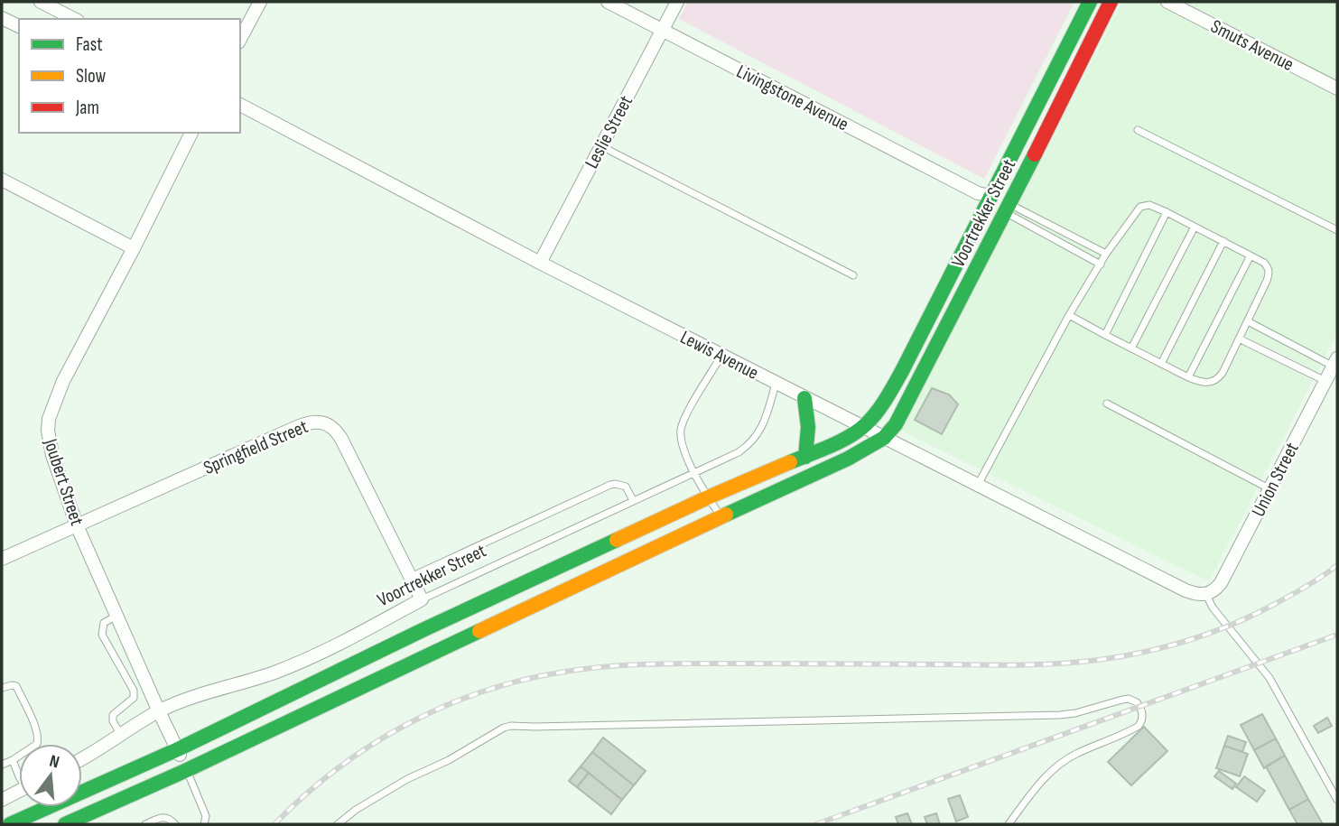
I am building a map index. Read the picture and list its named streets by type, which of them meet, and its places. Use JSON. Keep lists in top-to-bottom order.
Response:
{
  "streets": {
    "main road": ["Voortrekker Street"],
    "street": [
      "Smuts Avenue",
      "Livingstone Avenue",
      "Leslie Street",
      "Lewis Avenue",
      "Springfield Street",
      "Union Street",
      "Joubert Street"
    ]
  },
  "crossings": [
    ["Livingstone Avenue", "Leslie Street"],
    ["Livingstone Avenue", "Voortrekker Street"],
    ["Leslie Street", "Lewis Avenue"],
    ["Voortrekker Street", "Lewis Avenue"],
    ["Voortrekker Street", "Springfield Street"],
    ["Voortrekker Street", "Joubert Street"],
    ["Lewis Avenue", "Union Street"],
    ["Springfield Street", "Joubert Street"]
  ],
  "legend": ["Fast", "Slow", "Jam"],
  "north": "top"
}
